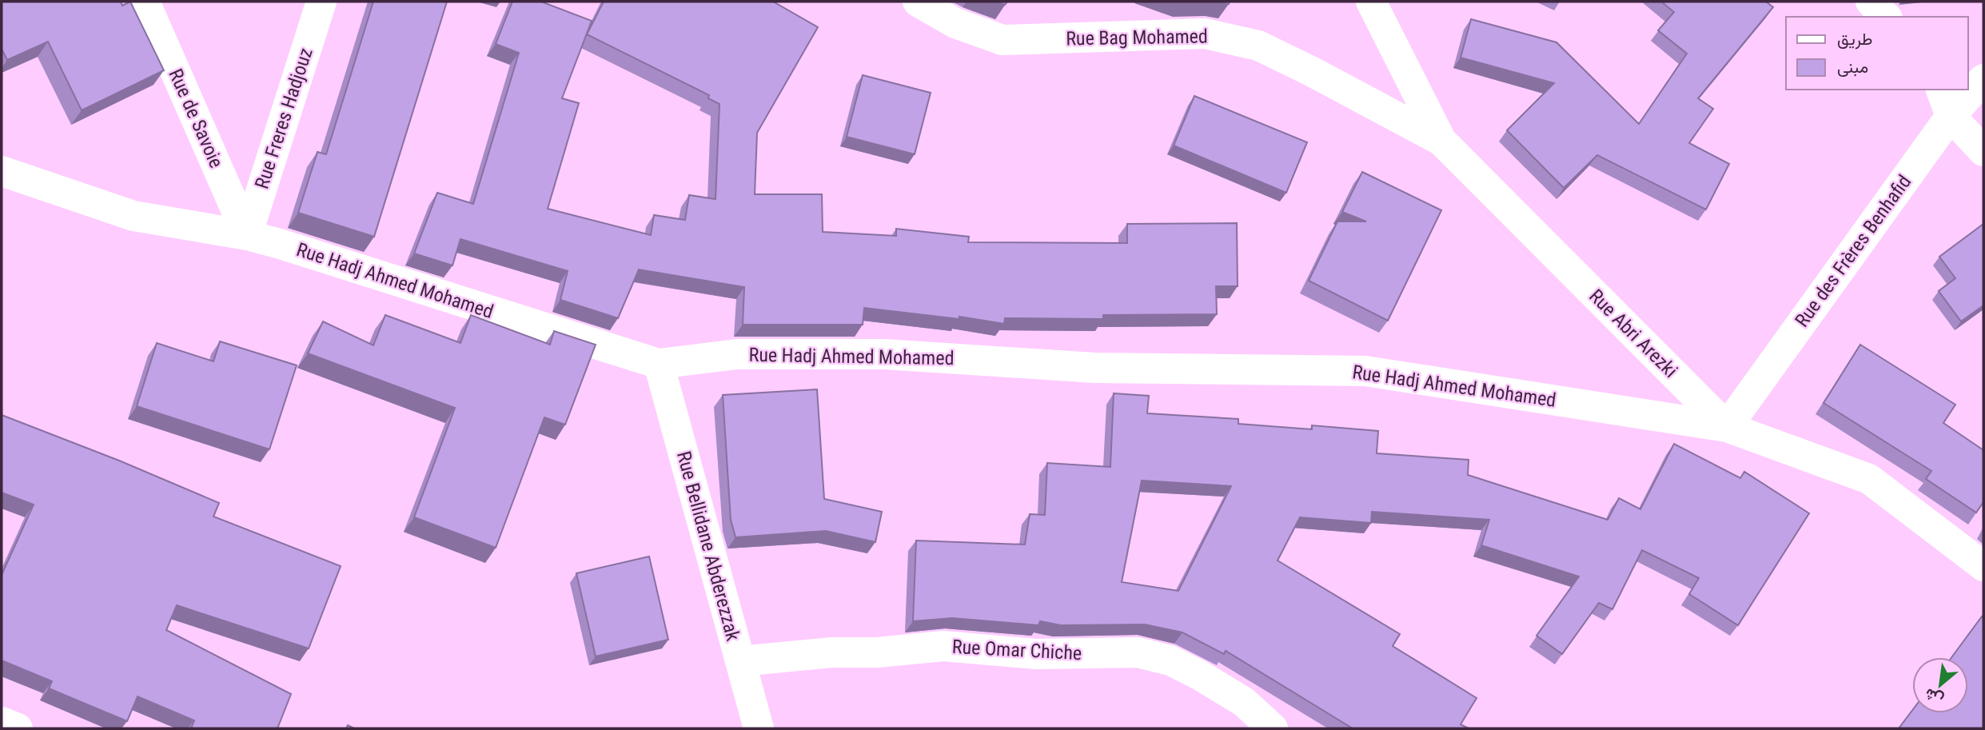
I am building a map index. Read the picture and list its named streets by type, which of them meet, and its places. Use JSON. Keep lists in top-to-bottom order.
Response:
{
  "streets": {
    "street": [
      "Rue Bag Mohamed",
      "Rue de Savoie",
      "Rue Freres Hadjouz",
      "Rue des Frères Benhafid",
      "Rue Hadj Ahmed Mohamed",
      "Rue Abri Arezki",
      "Rue Bellidane Abderezzak",
      "Rue Omar Chiche"
    ]
  },
  "crossings": [
    ["Rue Bag Mohamed", "Rue Abri Arezki"],
    ["Rue de Savoie", "Rue Freres Hadjouz"],
    ["Rue de Savoie", "Rue Hadj Ahmed Mohamed"],
    ["Rue Freres Hadjouz", "Rue Hadj Ahmed Mohamed"],
    ["Rue des Frères Benhafid", "Rue Hadj Ahmed Mohamed"],
    ["Rue des Frères Benhafid", "Rue Abri Arezki"],
    ["Rue Hadj Ahmed Mohamed", "Rue Abri Arezki"],
    ["Rue Hadj Ahmed Mohamed", "Rue Bellidane Abderezzak"],
    ["Rue Bellidane Abderezzak", "Rue Omar Chiche"]
  ],
  "legend": ["طريق", "مبنى"],
  "north": "bottom left"
}
